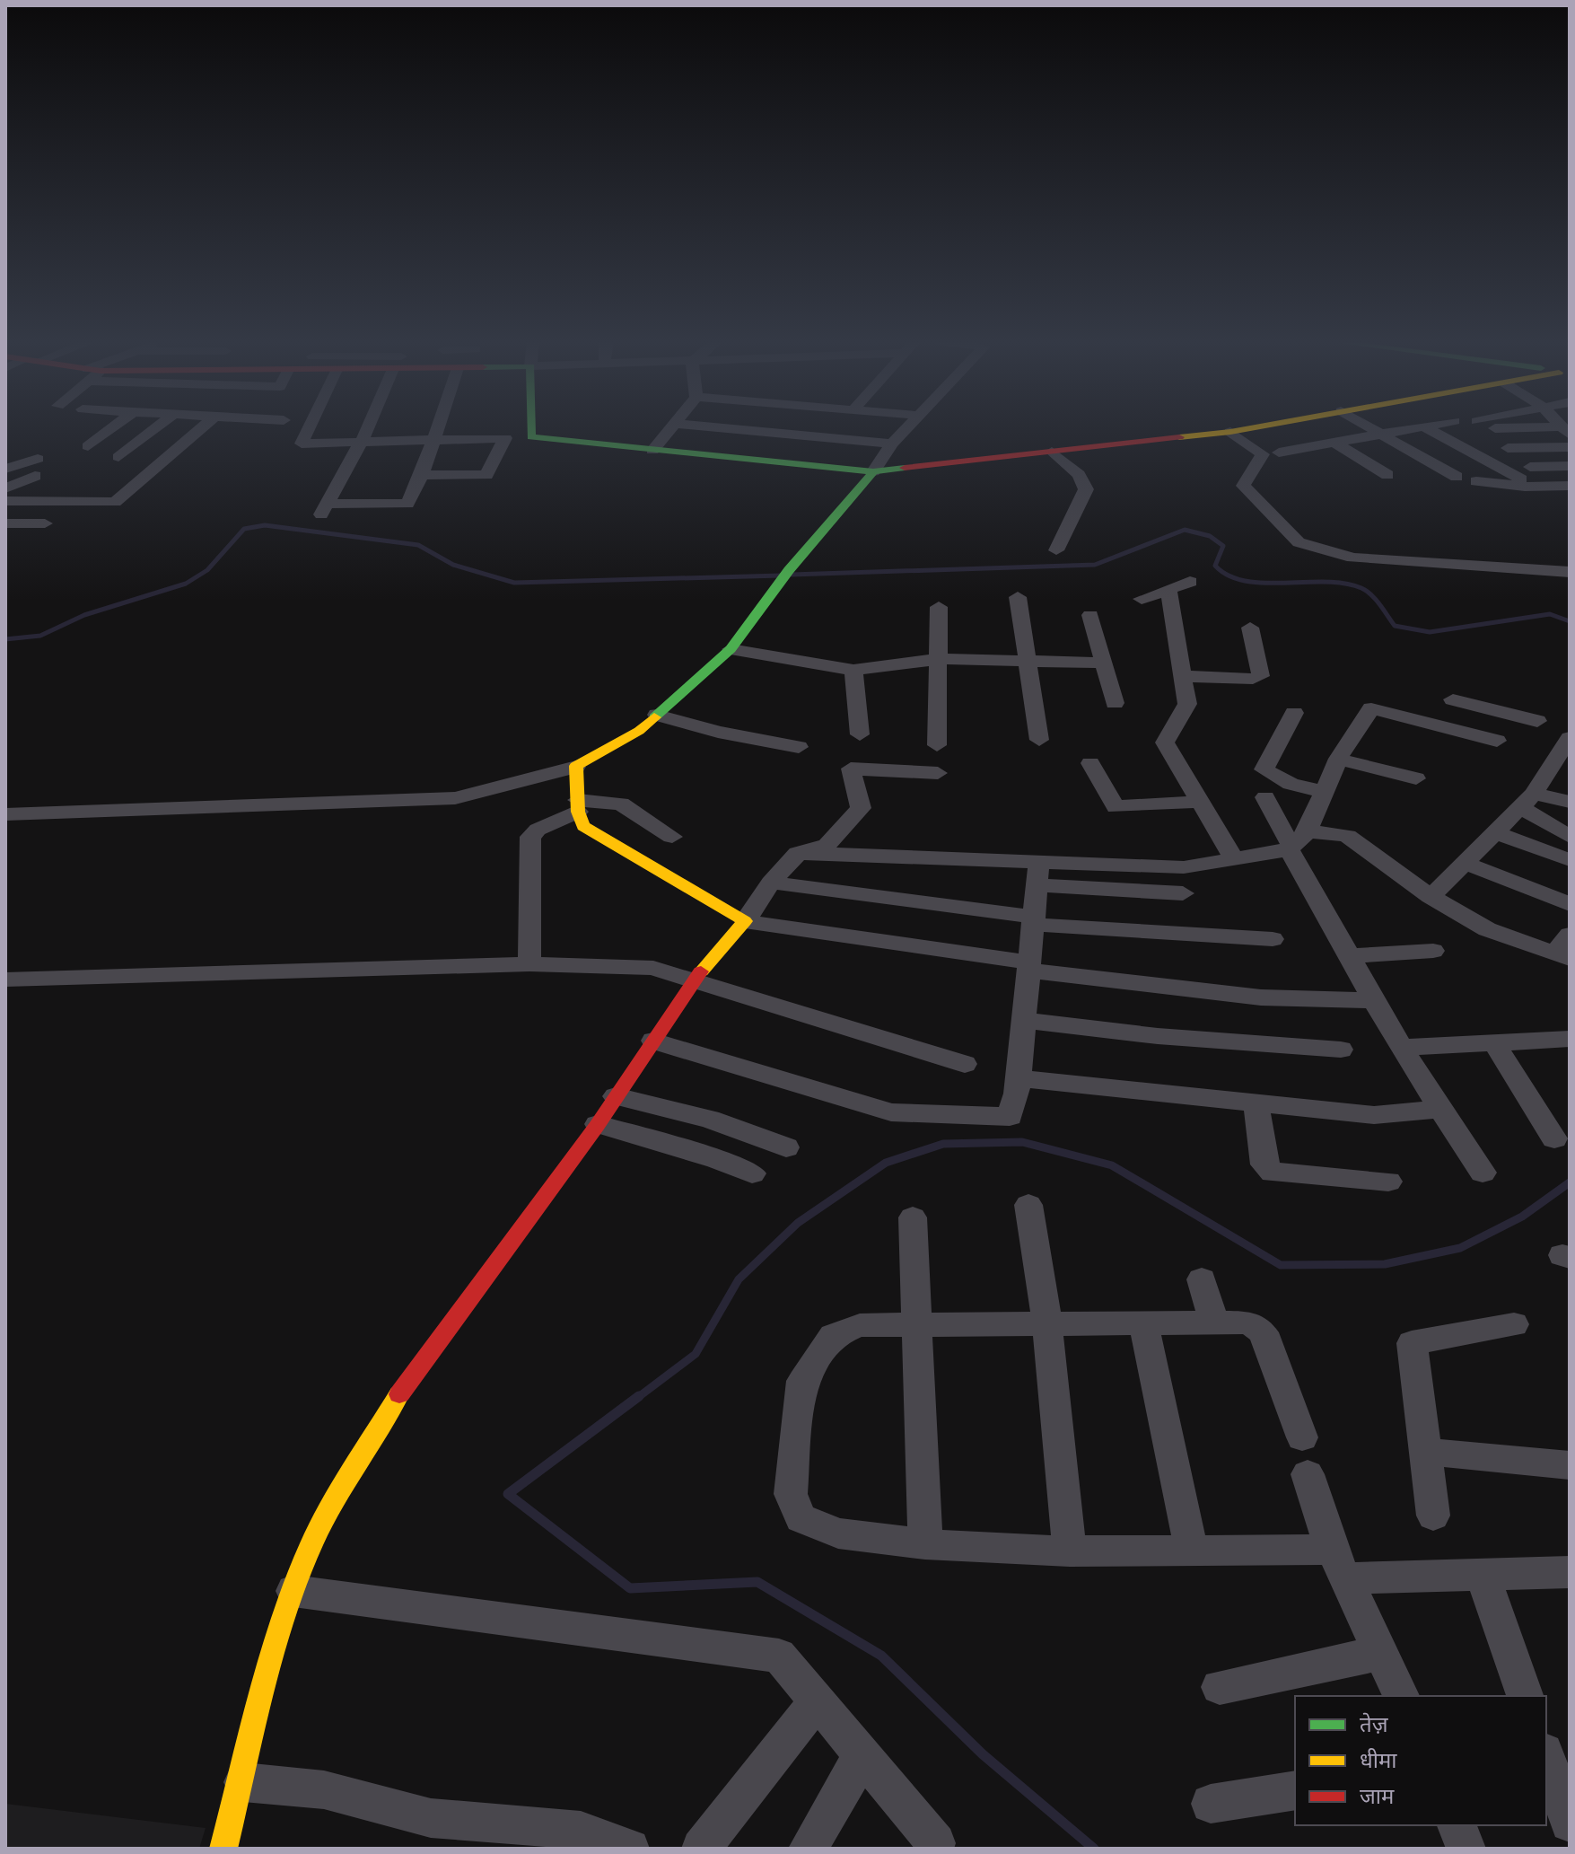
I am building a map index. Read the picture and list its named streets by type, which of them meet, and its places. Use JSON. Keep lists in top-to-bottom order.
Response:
{
  "legend": ["तेज़", "धीमा", "जाम"]
}
